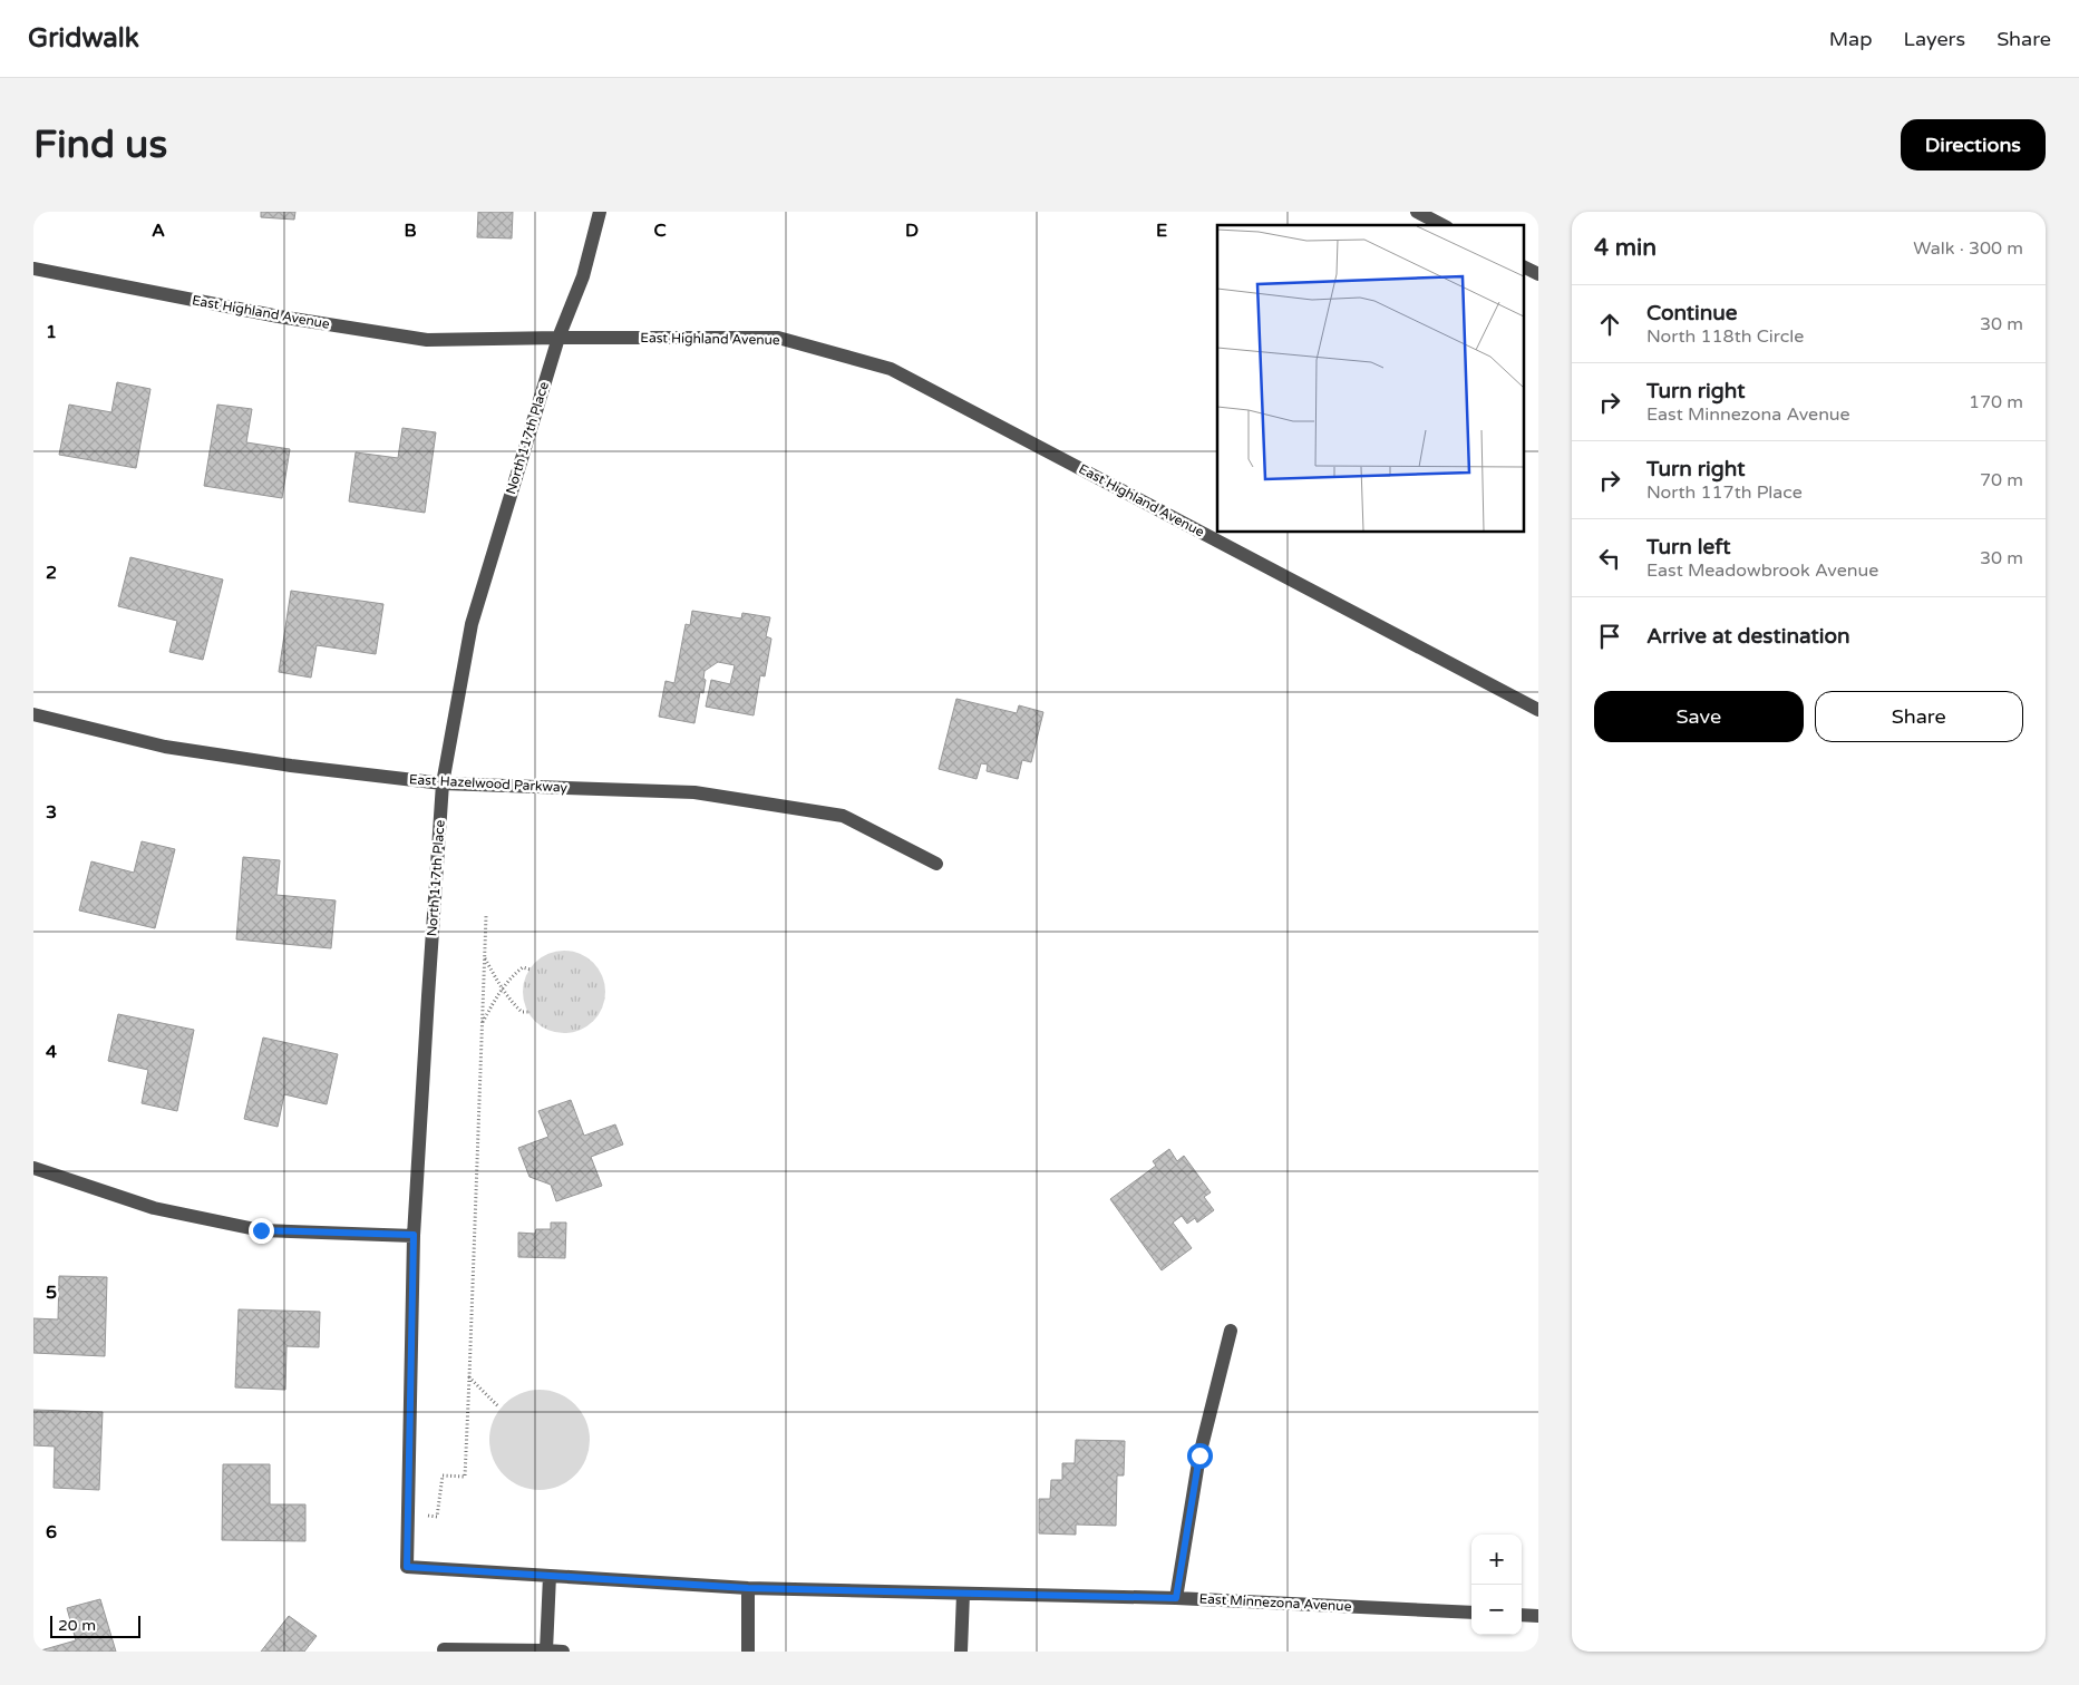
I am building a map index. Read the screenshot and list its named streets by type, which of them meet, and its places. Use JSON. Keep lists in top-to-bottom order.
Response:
{
  "streets": {
    "street": [
      "East Highland Avenue",
      "North 117th Place",
      "East Hazelwood Parkway",
      "East Minnezona Avenue"
    ]
  },
  "crossings": [
    ["East Highland Avenue", "North 117th Place"],
    ["North 117th Place", "East Hazelwood Parkway"],
    ["North 117th Place", "East Minnezona Avenue"]
  ],
  "scale_bar": "20 m",
  "page": {
    "header": "Gridwalk",
    "nav": ["Map", "Layers", "Share"],
    "buttons": [
      "Directions",
      ["Save", "Share"]
    ],
    "title": "Find us",
    "heading": ["4 min", "Walk · 300 m"],
    "list": [
      ["Continue", "North 118th Circle", "30 m"],
      ["Turn right", "East Minnezona Avenue", "170 m"],
      ["Turn right", "North 117th Place", "70 m"],
      ["Turn left", "East Meadowbrook Avenue", "30 m"],
      "Arrive at destination"
    ],
    "map_buttons": ["+", "−"],
    "scale": "20 m"
  },
  "grid": {
    "columns": [
      "A",
      "B",
      "C",
      "D",
      "E"
    ],
    "rows": [
      "1",
      "2",
      "3",
      "4",
      "5",
      "6"
    ]
  }
}
